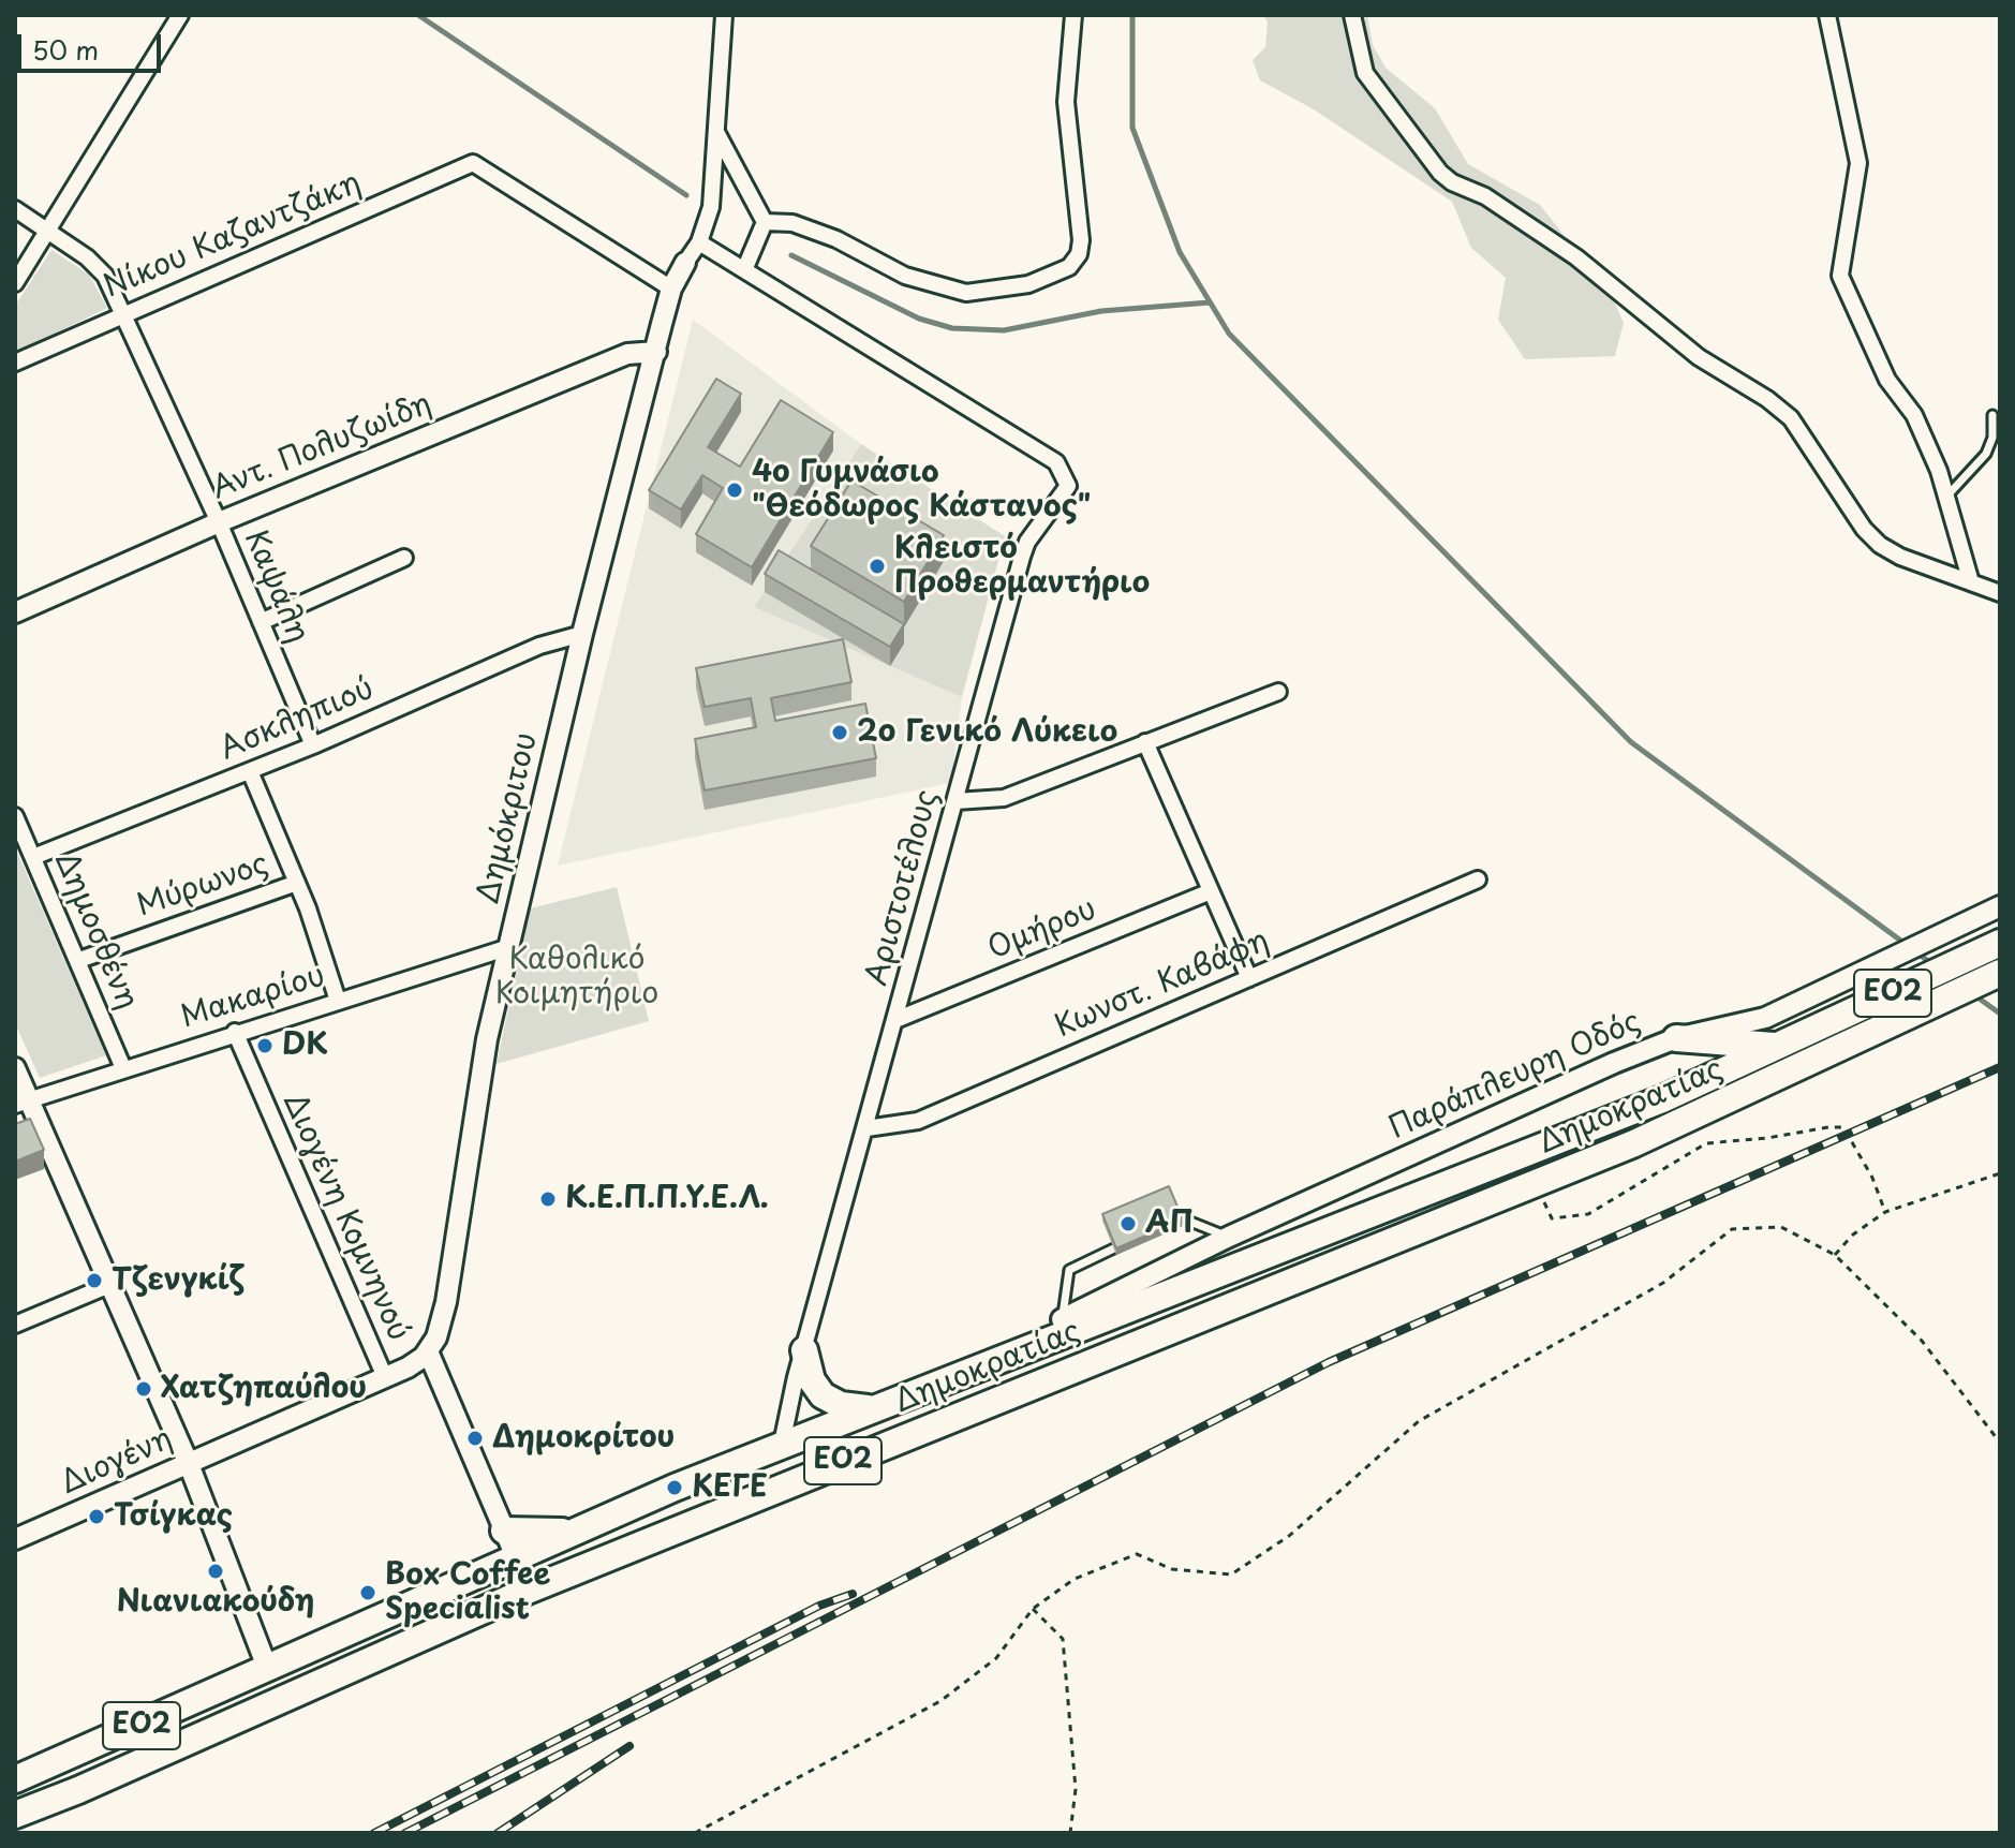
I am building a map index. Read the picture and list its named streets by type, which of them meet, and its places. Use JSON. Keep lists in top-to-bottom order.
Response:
{
  "streets": {
    "highway": ["ΕΟ2", "Δημοκρατίας"],
    "street": [
      "Νίκου Καζαντζάκη",
      "Αντ. Πολυζωίδη",
      "Καψάλη",
      "Ασκληπιού",
      "Δημόκριτου",
      "Μύρωνος",
      "Αριστοτέλους",
      "Ομήρου",
      "Δημοσθένη",
      "Κωνστ. Καβάφη",
      "Μακαρίου",
      "Παράπλευρη Οδός",
      "Διογένη Κομνηνού",
      "Διογένη"
    ]
  },
  "crossings": [
    ["Νίκου Καζαντζάκη", "Καψάλη"],
    ["Νίκου Καζαντζάκη", "Δημόκριτου"],
    ["Αντ. Πολυζωίδη", "Καψάλη"],
    ["Αντ. Πολυζωίδη", "Δημόκριτου"],
    ["Καψάλη", "Ασκληπιού"],
    ["Ασκληπιού", "Δημόκριτου"],
    ["Ασκληπιού", "Δημοσθένη"],
    ["Δημόκριτου", "Μακαρίου"],
    ["Δημόκριτου", "Διογένη"],
    ["Μύρωνος", "Δημοσθένη"],
    ["Αριστοτέλους", "Ομήρου"],
    ["Αριστοτέλους", "Κωνστ. Καβάφη"],
    ["Αριστοτέλους", "Δημοκρατίας"],
    ["Δημοσθένη", "Μακαρίου"],
    ["ΕΟ2", "Δημοκρατίας"],
    ["Μακαρίου", "Διογένη Κομνηνού"],
    ["Διογένη Κομνηνού", "Διογένη"]
  ],
  "parks": ["Καθολικό Κοιμητήριο"],
  "places": [
    "4ο Γυμνάσιο \"Θεόδωρος Κάστανος\"",
    "Κλειστό Προθερμαντήριο",
    "2ο Γενικό Λύκειο",
    "DK",
    "Κ.Ε.Π.Π.Υ.Ε.Λ.",
    "ΑΠ",
    "Τζενγκίζ",
    "Χατζηπαύλου",
    "Δημοκρίτου",
    "ΚΕΓΕ",
    "Τσίγκας",
    "Νιανιακούδη",
    "Box Coffee Specialist"
  ],
  "scale_bar": "50 m"
}
